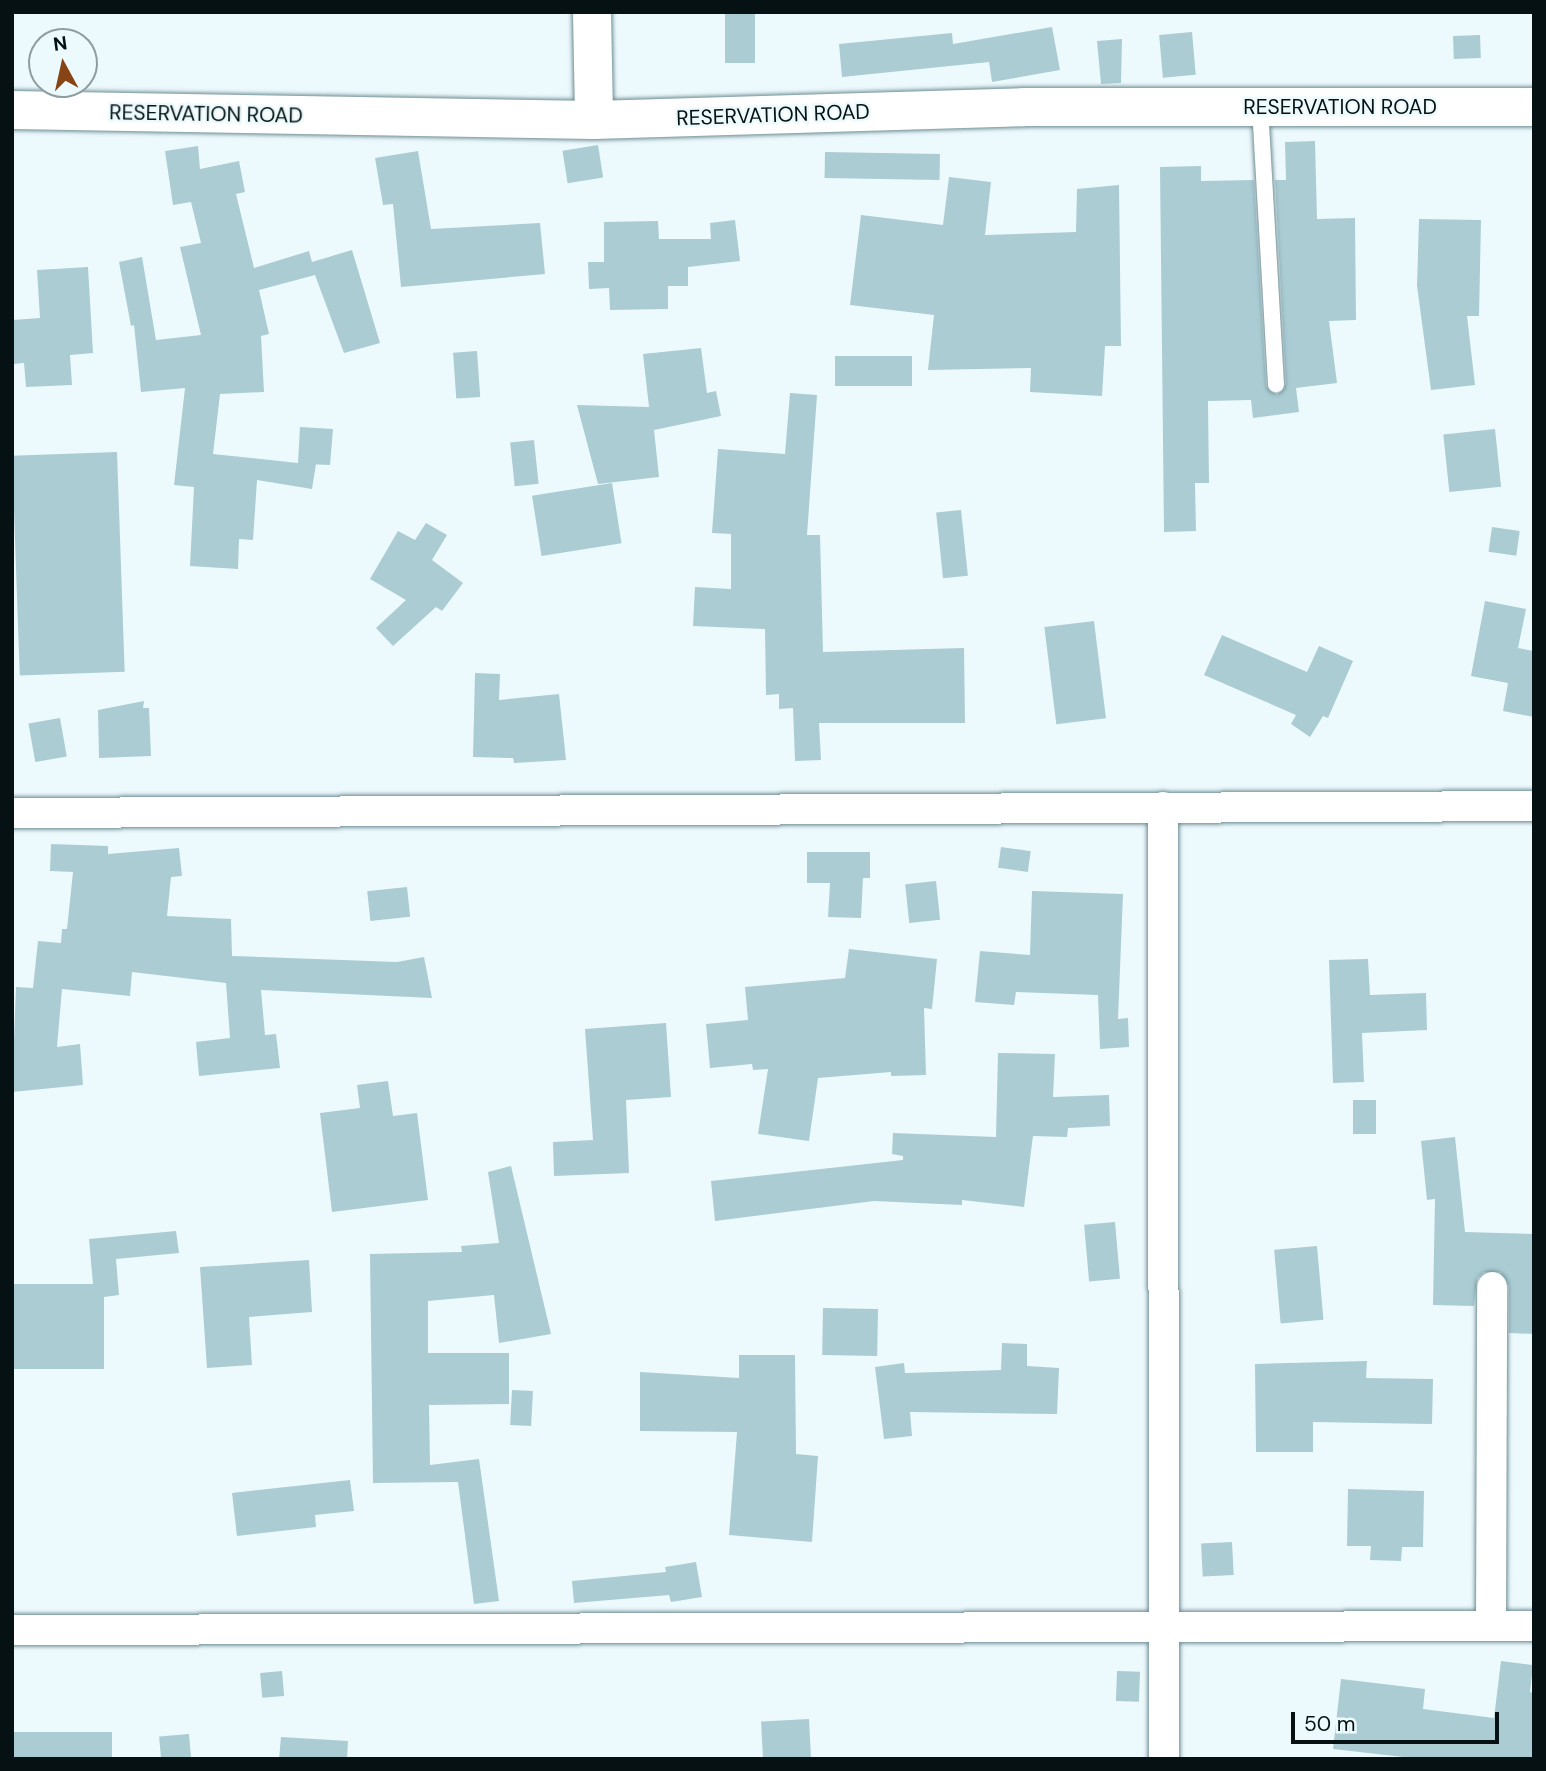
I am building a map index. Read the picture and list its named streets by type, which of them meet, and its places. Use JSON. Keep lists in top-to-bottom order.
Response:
{
  "streets": {
    "street": ["RESERVATION ROAD"]
  },
  "scale_bar": "50 m",
  "north": "top"
}
